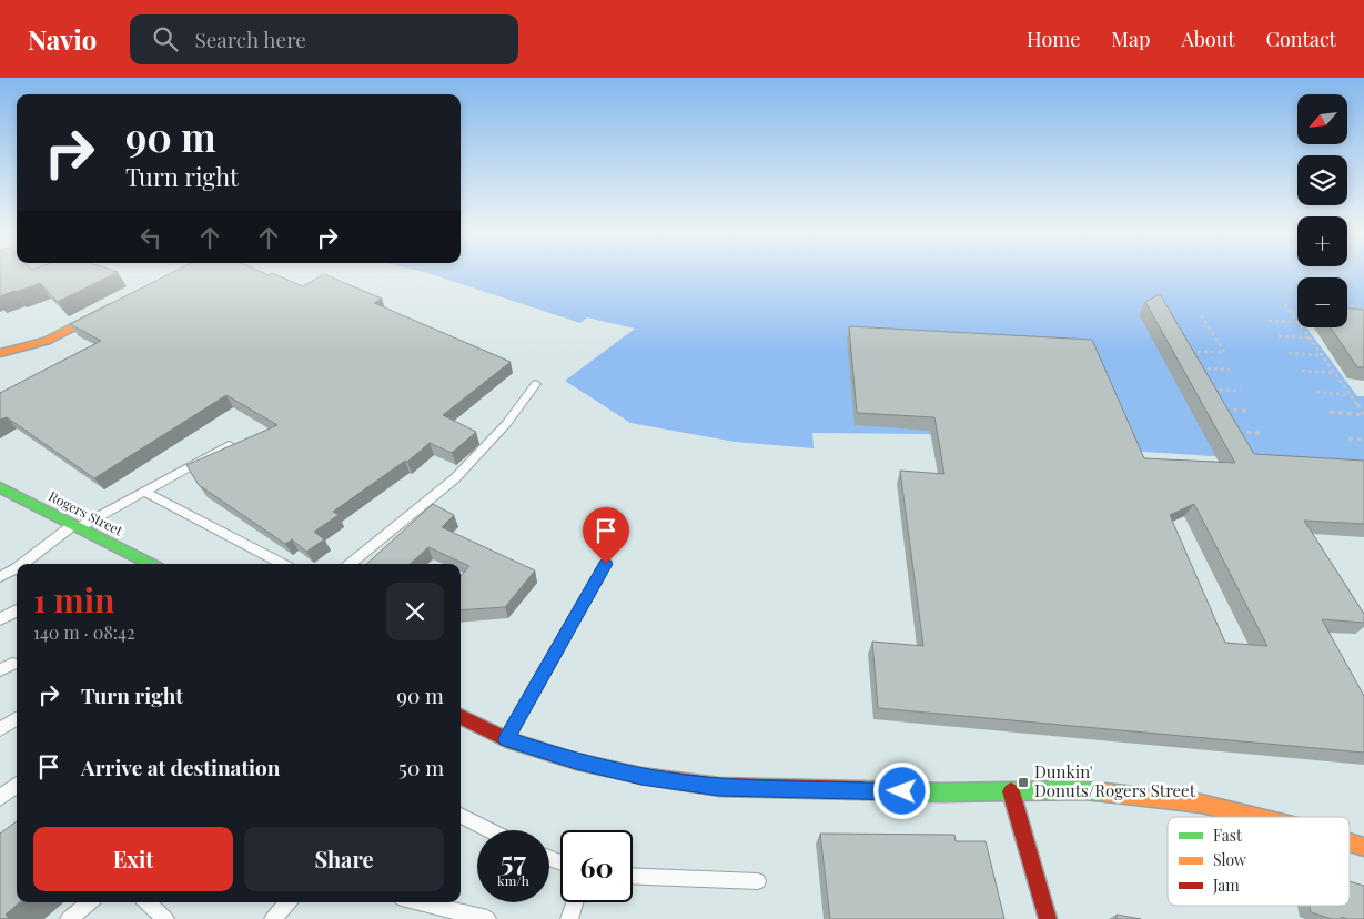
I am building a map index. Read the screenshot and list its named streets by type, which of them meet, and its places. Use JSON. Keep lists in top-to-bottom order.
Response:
{
  "streets": {
    "main road": ["Rogers Street"]
  },
  "places": {
    "transit": ["Dunkin' Donuts/Rogers Street"]
  },
  "legend": ["Fast", "Slow", "Jam"],
  "north": "bottom left",
  "page": {
    "header": "Navio",
    "search": "Search here",
    "nav": [
      "Home",
      "Map",
      "About",
      "Contact"
    ],
    "map_buttons": ["+", "−"],
    "turn": ["90 m", "Turn right"],
    "heading": ["1 min", "140 m · 08:42"],
    "list": [
      {
        "name": "Turn right",
        "value": "90 m"
      },
      {
        "name": "Arrive at destination",
        "value": "50 m"
      }
    ],
    "buttons": ["Exit", "Share"],
    "speed": "57 km/h",
    "limit": "60"
  }
}
